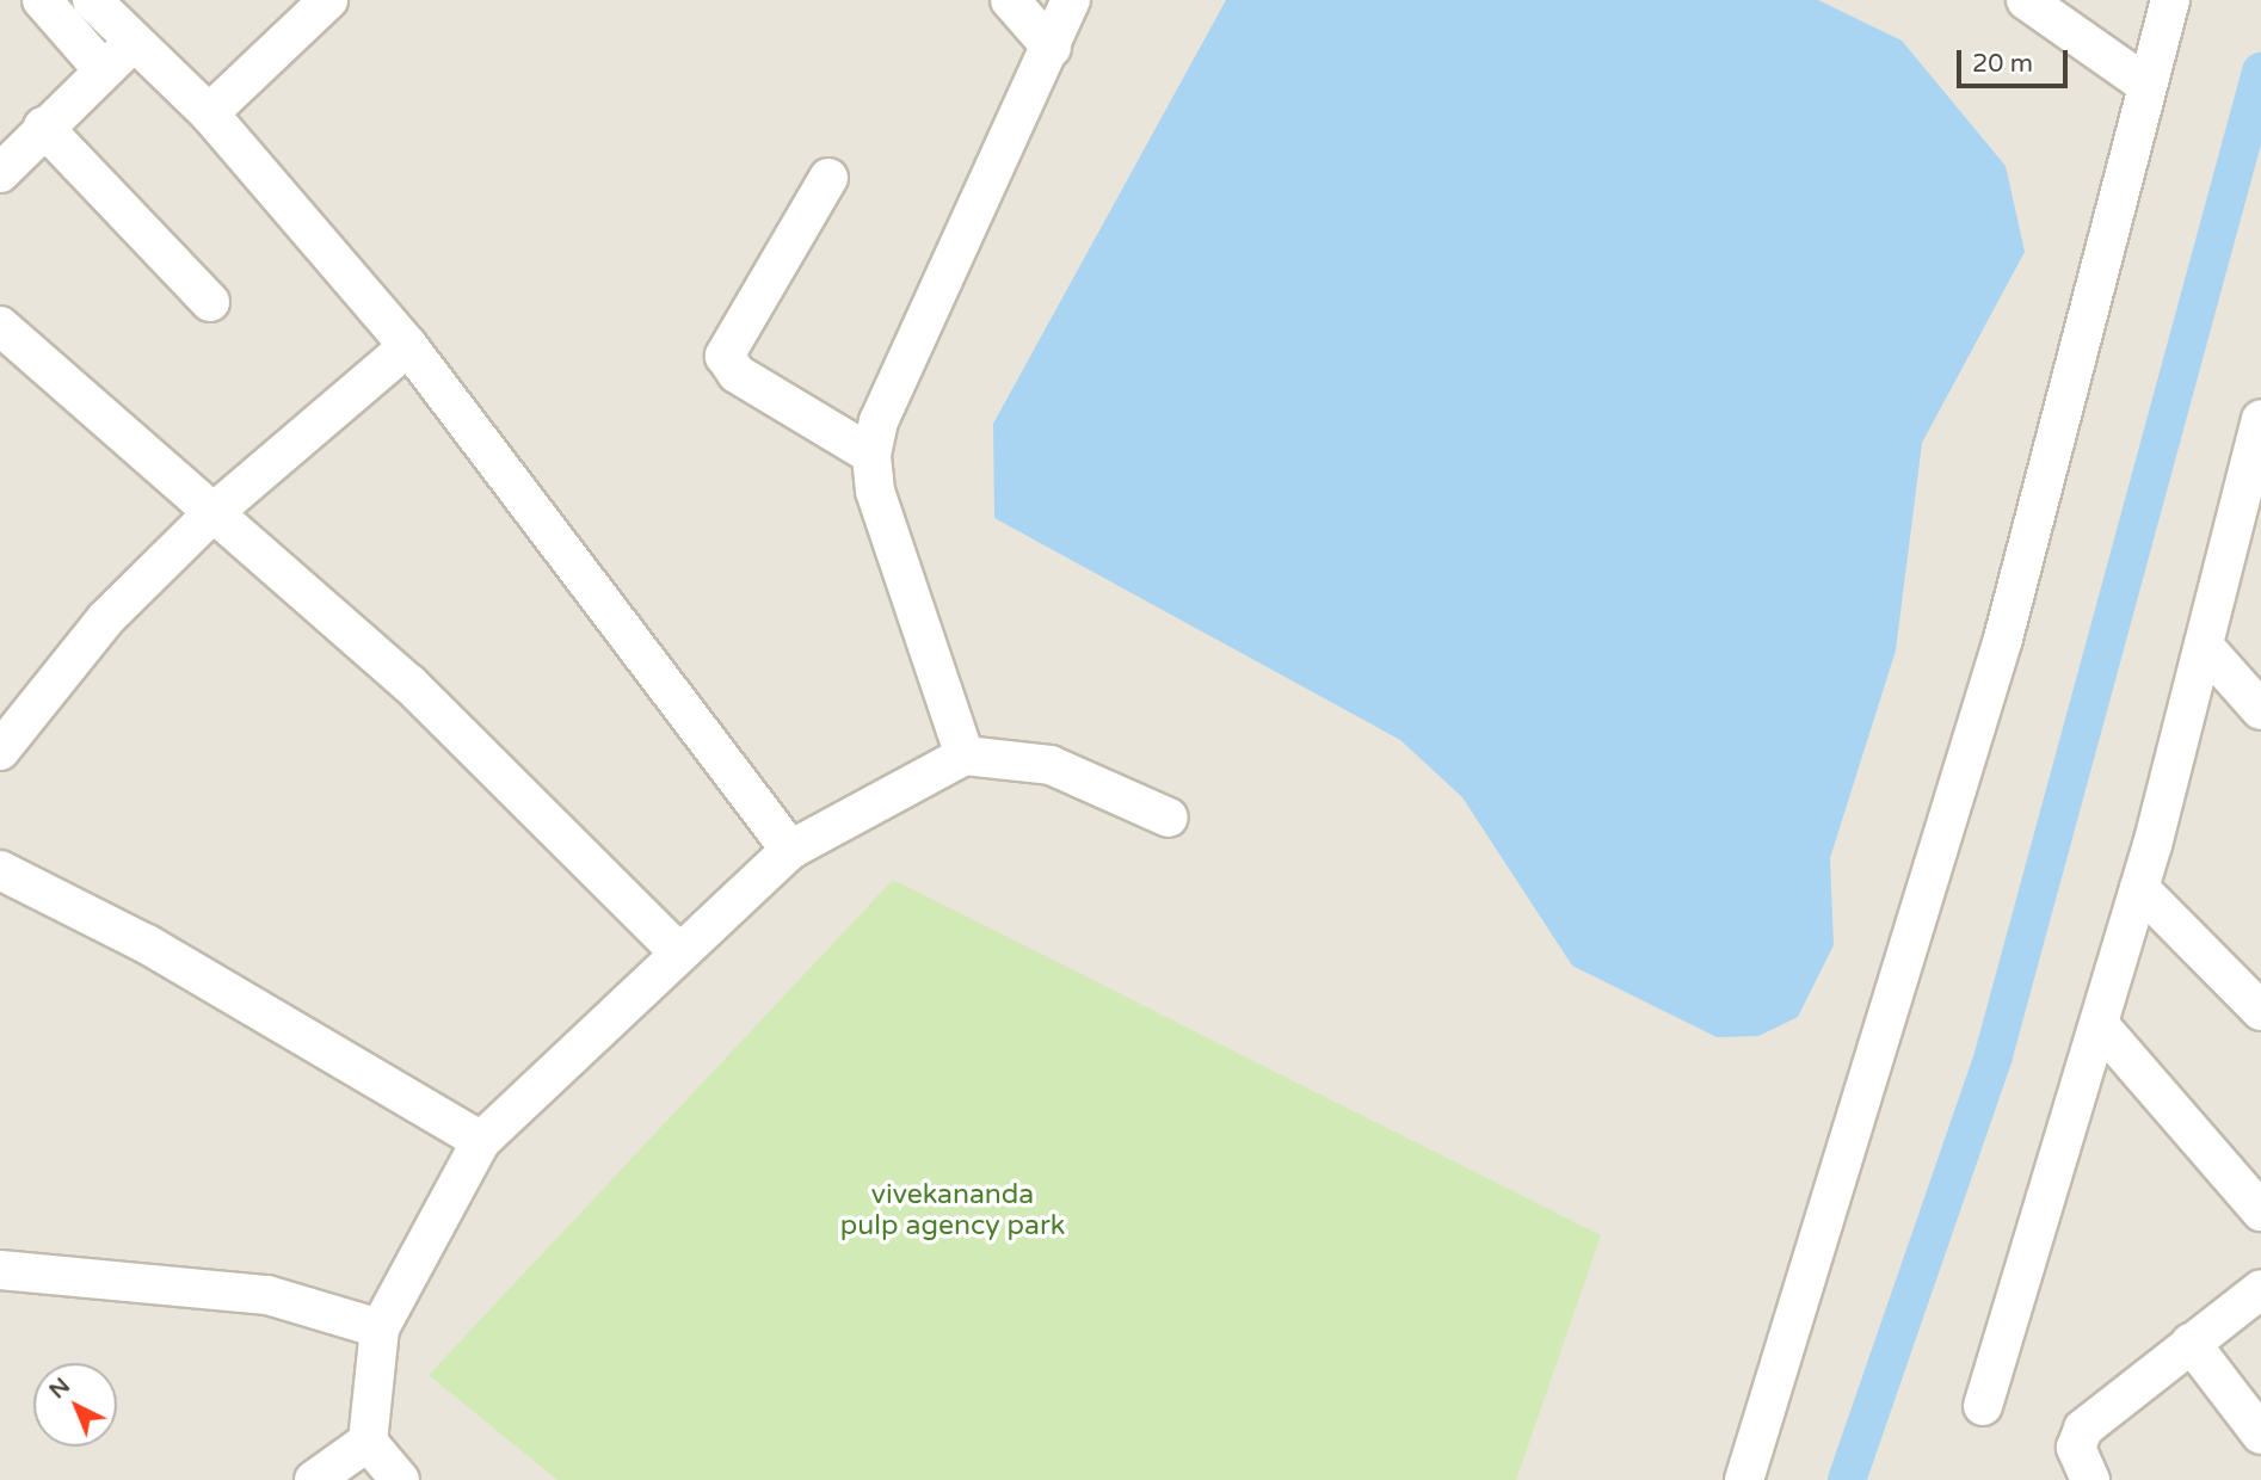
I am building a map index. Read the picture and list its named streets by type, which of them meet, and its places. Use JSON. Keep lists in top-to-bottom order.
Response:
{
  "parks": ["vivekananda pulp agency park"],
  "scale_bar": "20 m",
  "north": "top left"
}
